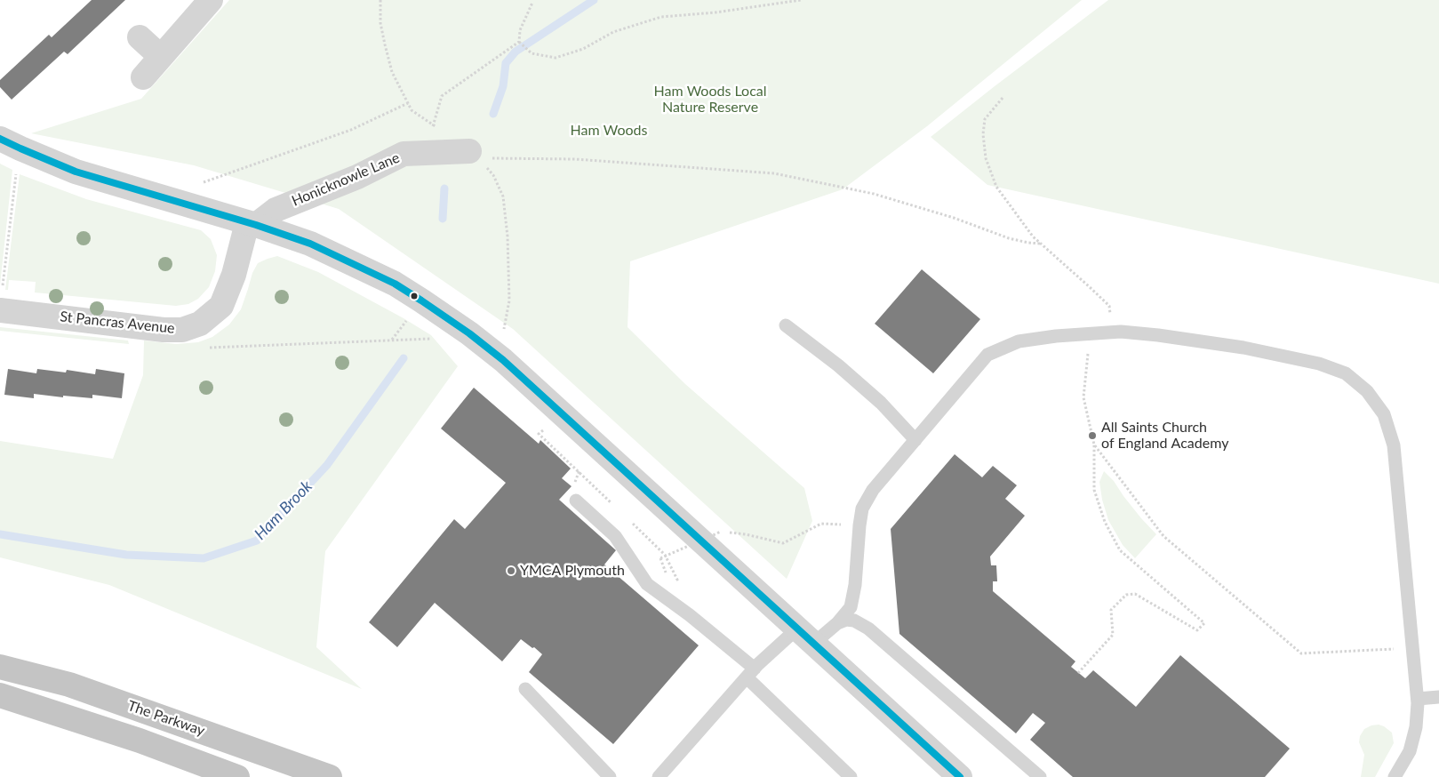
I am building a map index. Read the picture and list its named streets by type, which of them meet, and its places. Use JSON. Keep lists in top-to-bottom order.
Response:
{
  "streets": {
    "highway": ["The Parkway"],
    "street": ["Honicknowle Lane", "St Pancras Avenue"]
  },
  "crossings": [
    ["Honicknowle Lane", "St Pancras Avenue"]
  ],
  "water": ["Ham Brook"],
  "parks": ["Ham Woods Local Nature Reserve", "Ham Woods"],
  "places": ["All Saints Church of England Academy", "YMCA Plymouth"]
}
